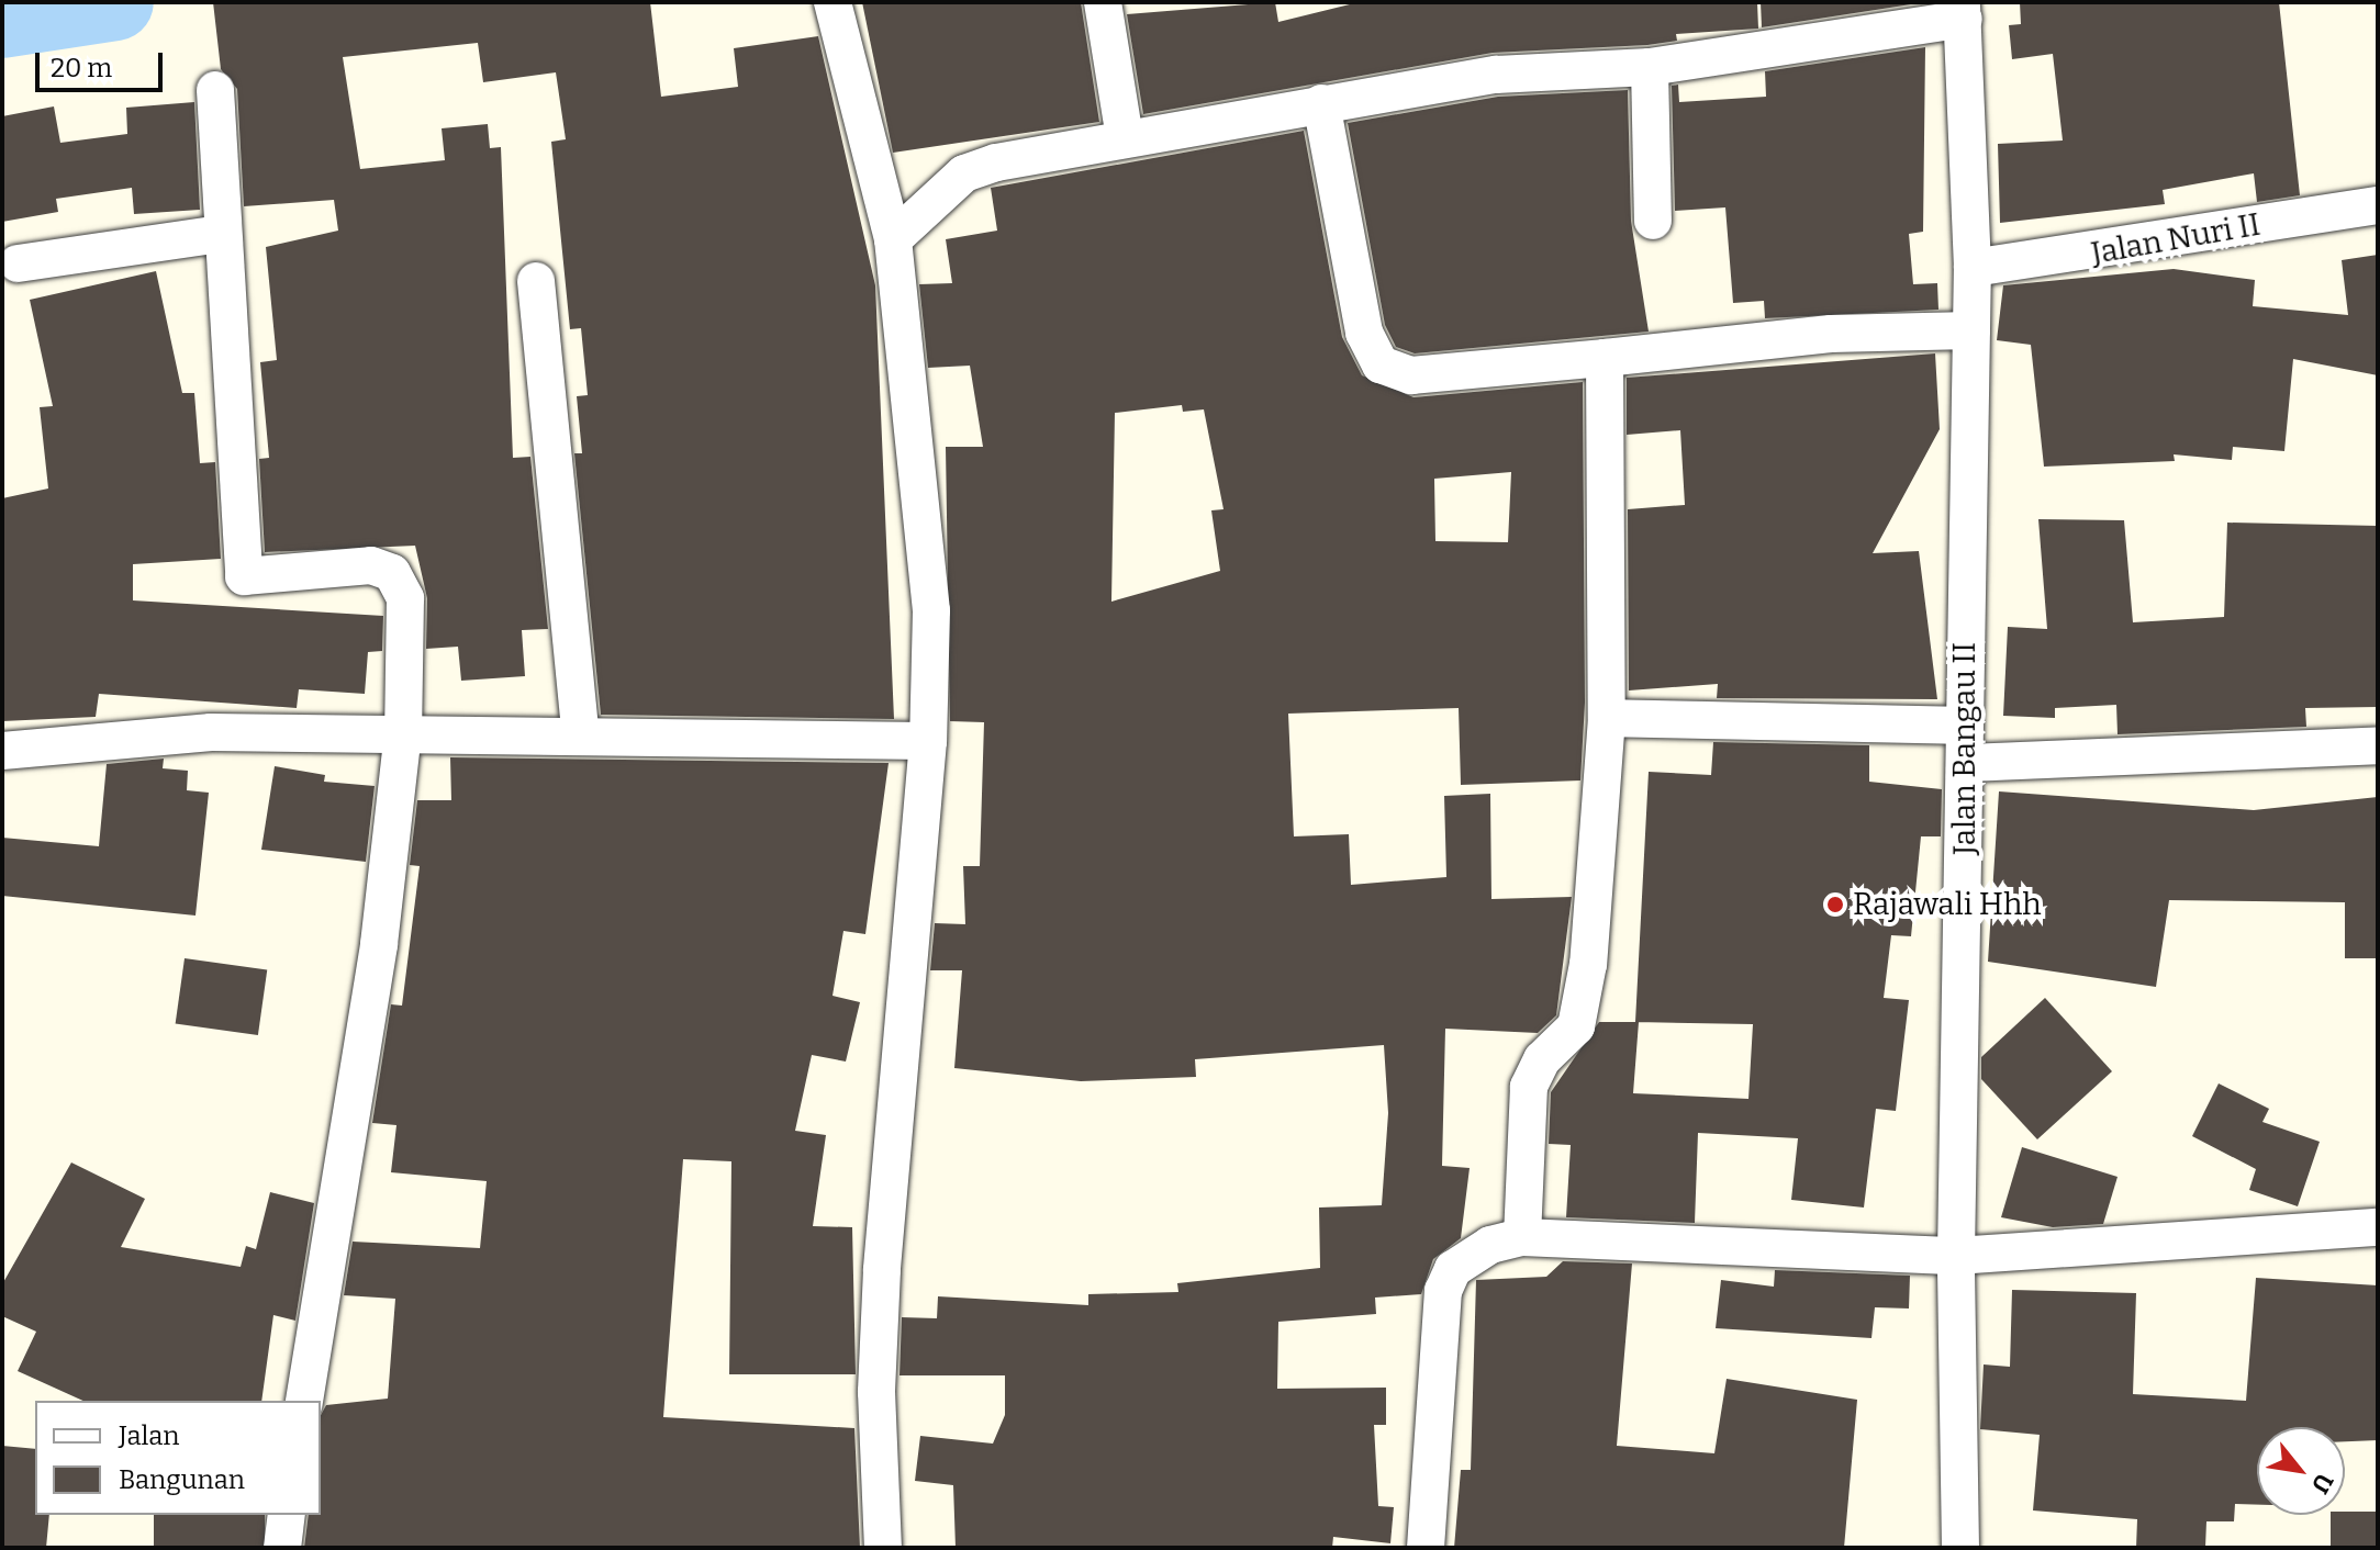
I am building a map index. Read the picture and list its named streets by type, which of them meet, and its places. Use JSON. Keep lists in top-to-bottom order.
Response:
{
  "streets": {
    "street": ["Jalan Nuri II", "Jalan Bangau II"]
  },
  "crossings": [
    ["Jalan Nuri II", "Jalan Bangau II"]
  ],
  "places": ["Rajawali Hhh"],
  "legend": ["Jalan", "Bangunan"],
  "scale_bar": "20 m",
  "north": "bottom right"
}
